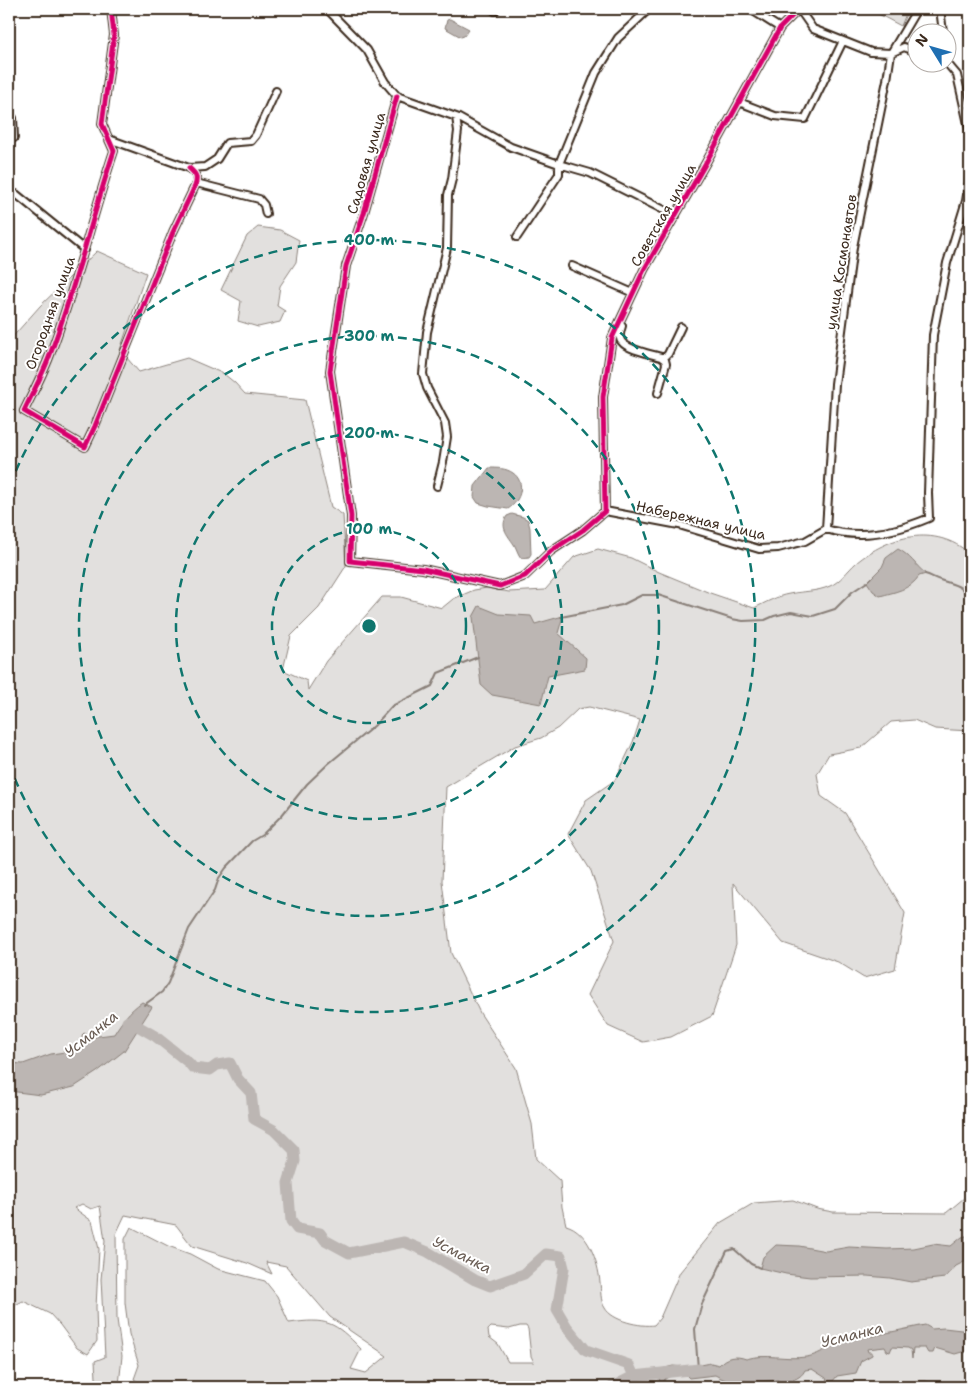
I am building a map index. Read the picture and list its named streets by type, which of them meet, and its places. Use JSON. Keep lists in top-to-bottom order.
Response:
{
  "streets": {
    "street": [
      "Садовая улица",
      "Советская улица",
      "улица Космонавтов",
      "Огородняя улица",
      "Набережная улица"
    ]
  },
  "crossings": [
    ["Садовая улица", "Советская улица"],
    ["Садовая улица", "Набережная улица"],
    ["Советская улица", "Набережная улица"],
    ["улица Космонавтов", "Набережная улица"]
  ],
  "water": ["Усманка"],
  "north": "top left",
  "rings": [
    "400 m",
    "300 m",
    "200 m",
    "100 m"
  ]
}
